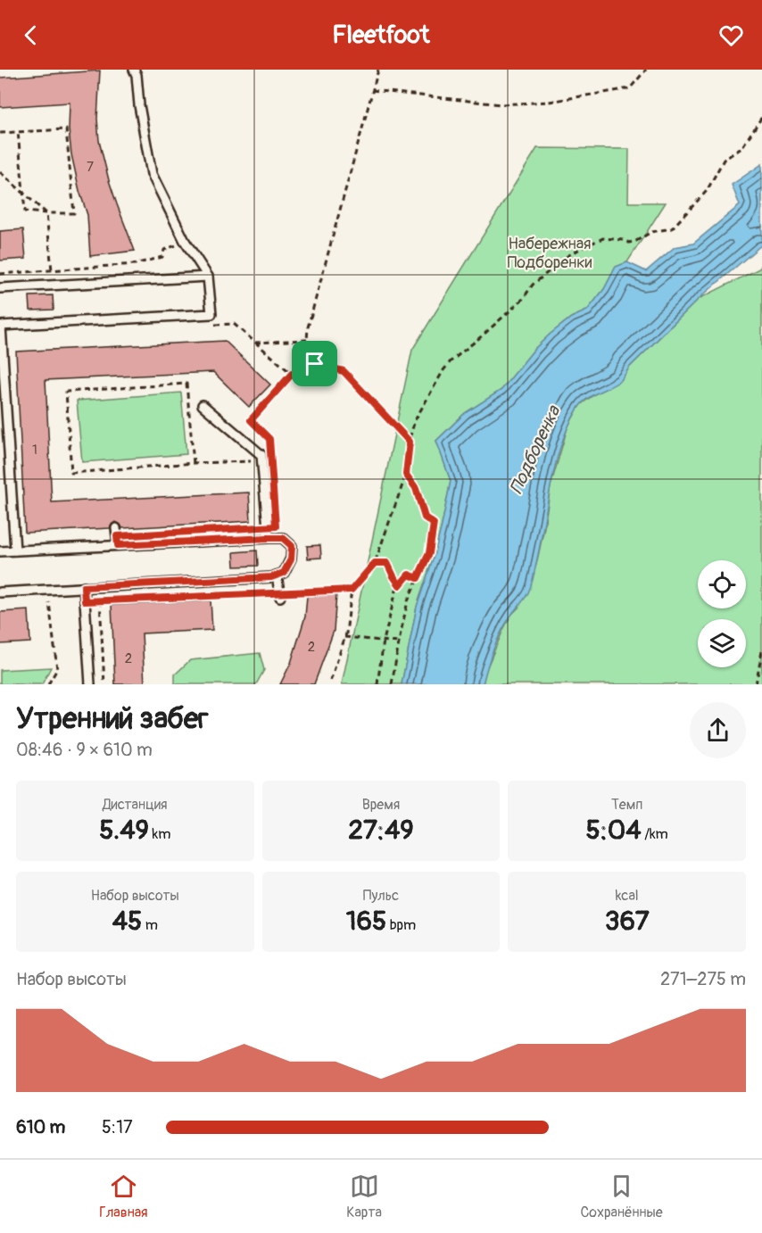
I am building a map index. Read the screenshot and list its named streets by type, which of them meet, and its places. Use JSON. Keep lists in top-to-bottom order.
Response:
{
  "water": ["Подборенка"],
  "parks": ["Набережная Подборенки"],
  "house_numbers": [
    "7",
    "1",
    "2",
    "2"
  ],
  "page": {
    "header": "Fleetfoot",
    "heading": ["Утренний забег", "08:46 · 9 × 610 m"],
    "stats": [
      ["Дистанция", "5.49 km"],
      ["Время", "27:49"],
      ["Темп", "5:04 /km"],
      ["Набор высоты", "45 m"],
      ["Пульс", "165 bpm"],
      ["kcal", "367"]
    ],
    "chart": ["Набор высоты", "271–275 m"],
    "list": [
      {
        "name": "610 m",
        "note": "5:17"
      }
    ],
    "tabs": ["Главная", "Карта", "Сохранённые"]
  }
}
